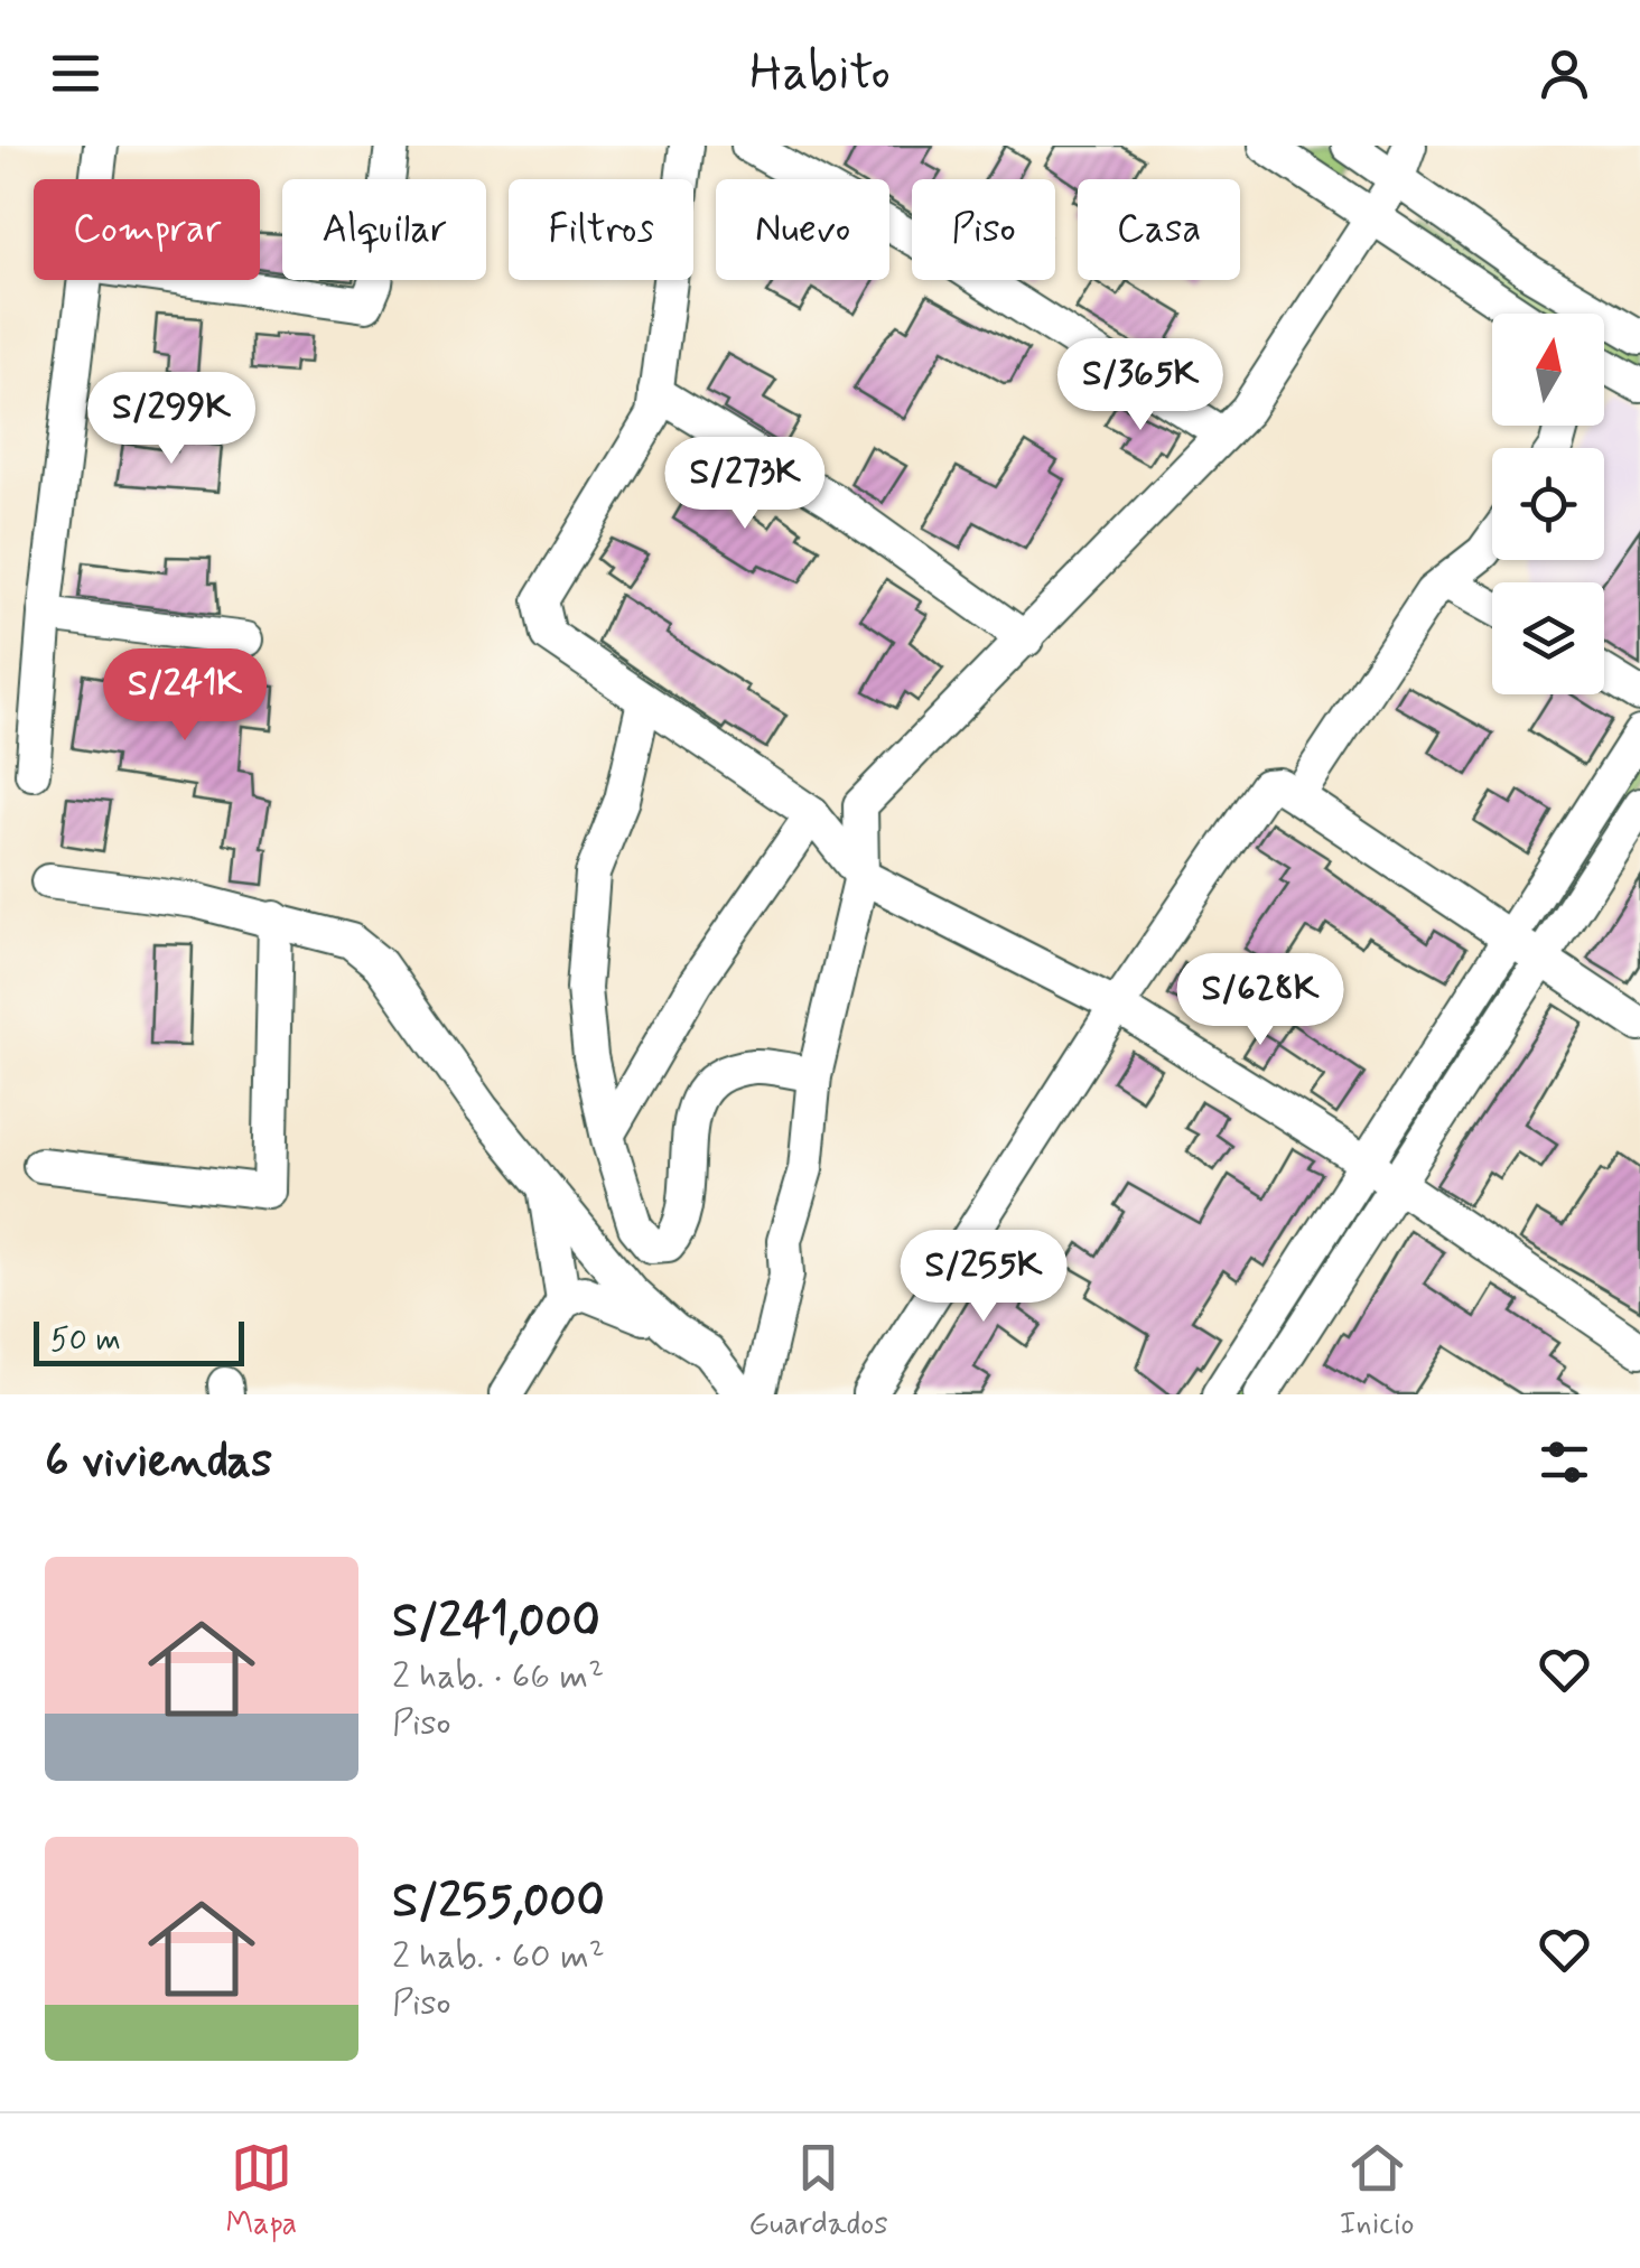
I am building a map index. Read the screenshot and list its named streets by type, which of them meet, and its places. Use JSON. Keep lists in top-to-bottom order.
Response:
{
  "scale_bar": "50 m",
  "north": "top",
  "page": {
    "header": "Habito",
    "chip": [
      "Comprar",
      "Alquilar",
      "Filtros",
      "Nuevo",
      "Piso",
      "Casa"
    ],
    "price": [
      "S/365K",
      "S/299K",
      "S/273K",
      "S/241K",
      "S/628K",
      "S/255K"
    ],
    "scale": "50 m",
    "heading": "6 viviendas",
    "list": [
      {
        "name": "S/241,000",
        "note": "2 hab. · 66 m² · Piso"
      },
      {
        "name": "S/255,000",
        "note": "2 hab. · 60 m² · Piso"
      }
    ],
    "tabs": ["Mapa", "Guardados", "Inicio"]
  }
}
